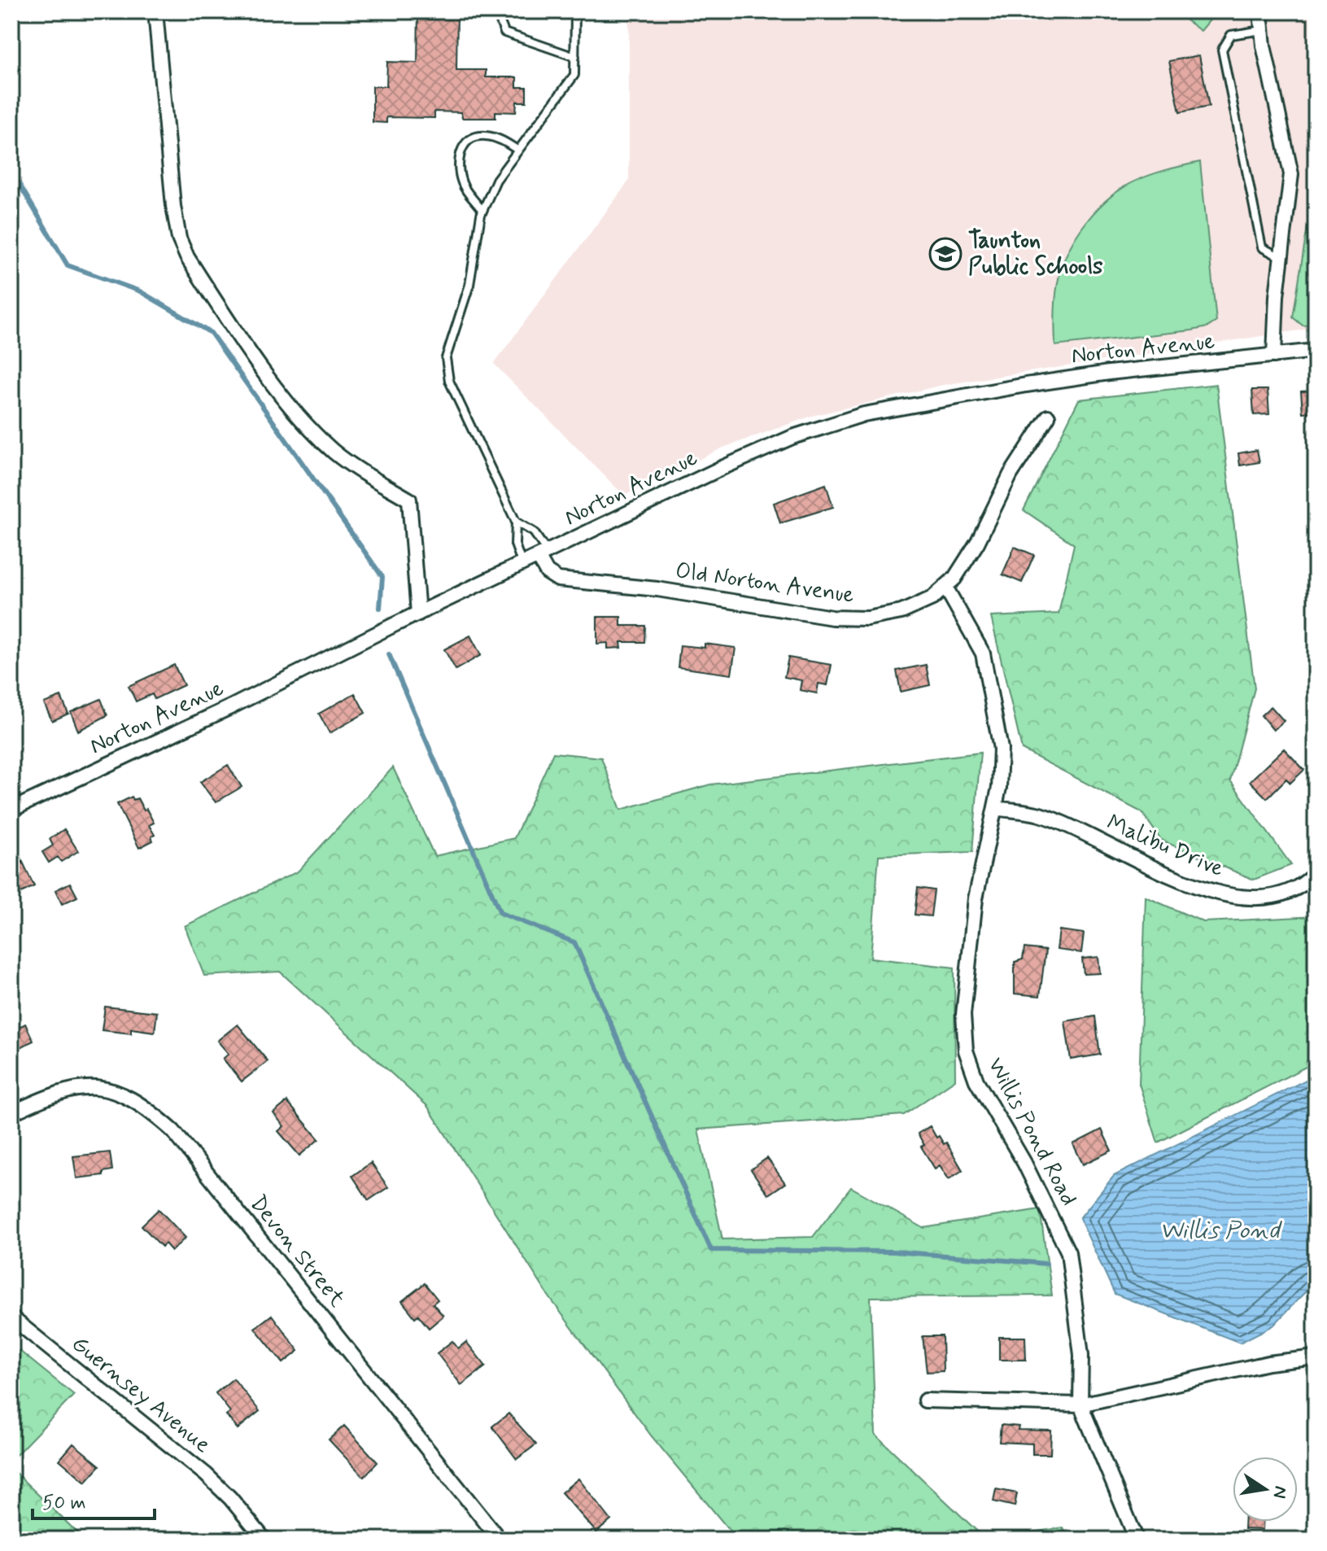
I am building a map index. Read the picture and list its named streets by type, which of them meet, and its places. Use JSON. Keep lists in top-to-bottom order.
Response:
{
  "streets": {
    "street": [
      "Norton Avenue",
      "Old Norton Avenue",
      "Malibu Drive",
      "Willis Pond Road",
      "Devon Street",
      "Guernsey Avenue"
    ]
  },
  "crossings": [
    ["Norton Avenue", "Old Norton Avenue"],
    ["Old Norton Avenue", "Willis Pond Road"],
    ["Malibu Drive", "Willis Pond Road"]
  ],
  "water": ["Willis Pond"],
  "places": {
    "school or university": ["Taunton Public Schools"]
  },
  "scale_bar": "50 m",
  "north": "right"
}
